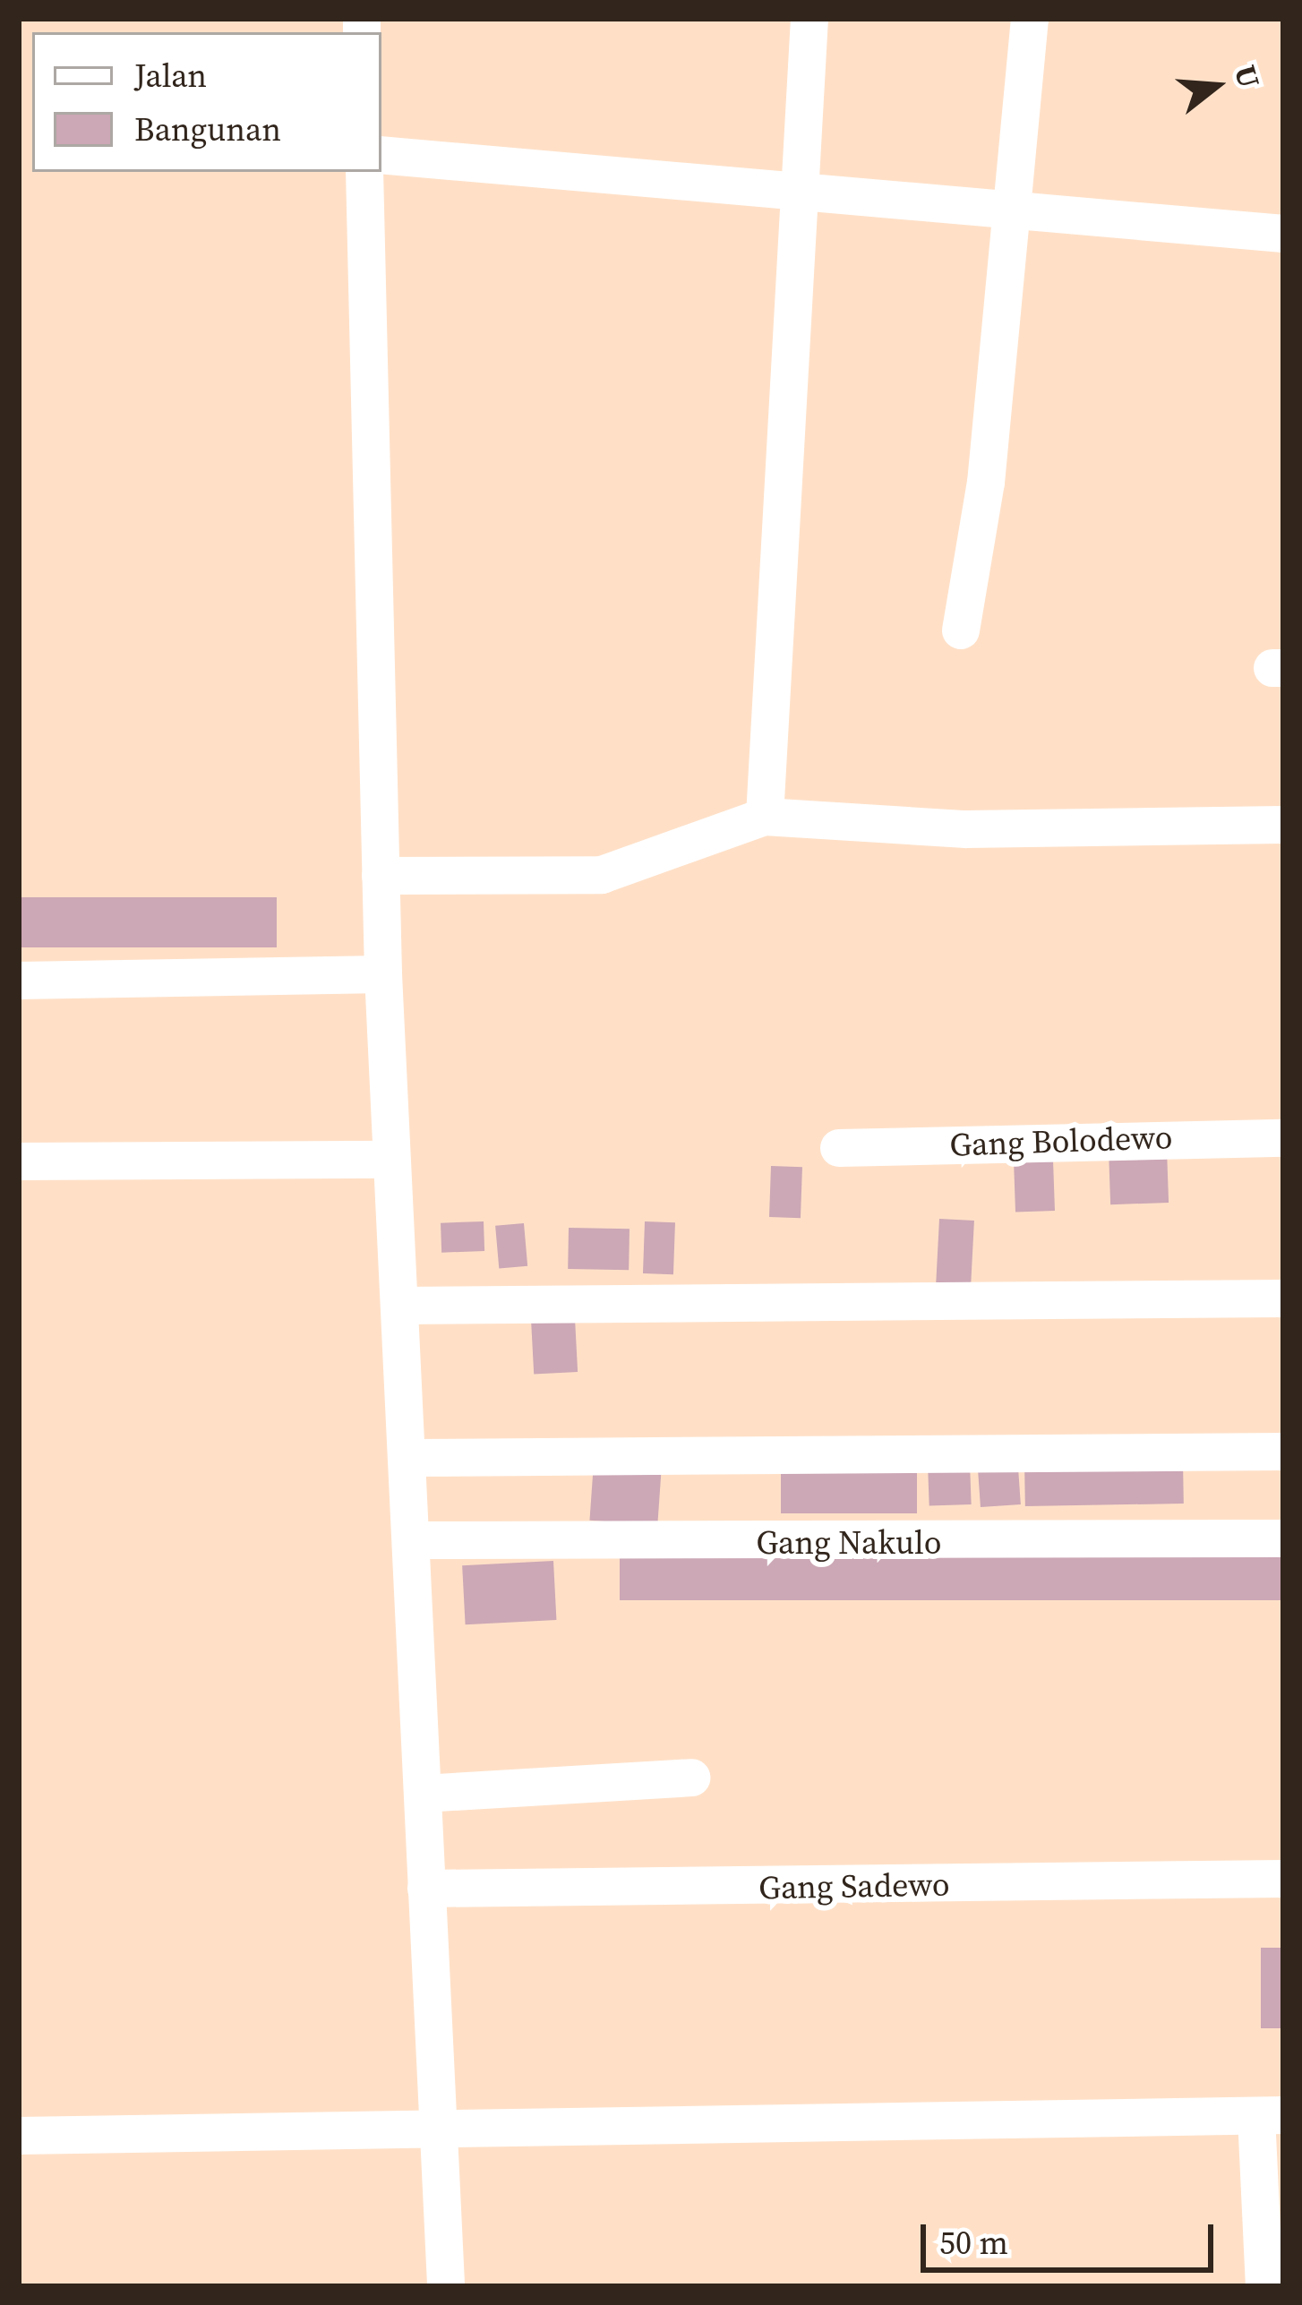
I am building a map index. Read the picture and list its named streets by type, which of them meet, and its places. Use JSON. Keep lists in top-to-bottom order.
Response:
{
  "streets": {
    "street": ["Gang Bolodewo", "Gang Nakulo", "Gang Sadewo"]
  },
  "legend": ["Jalan", "Bangunan"],
  "scale_bar": "50 m",
  "north": "right"
}
